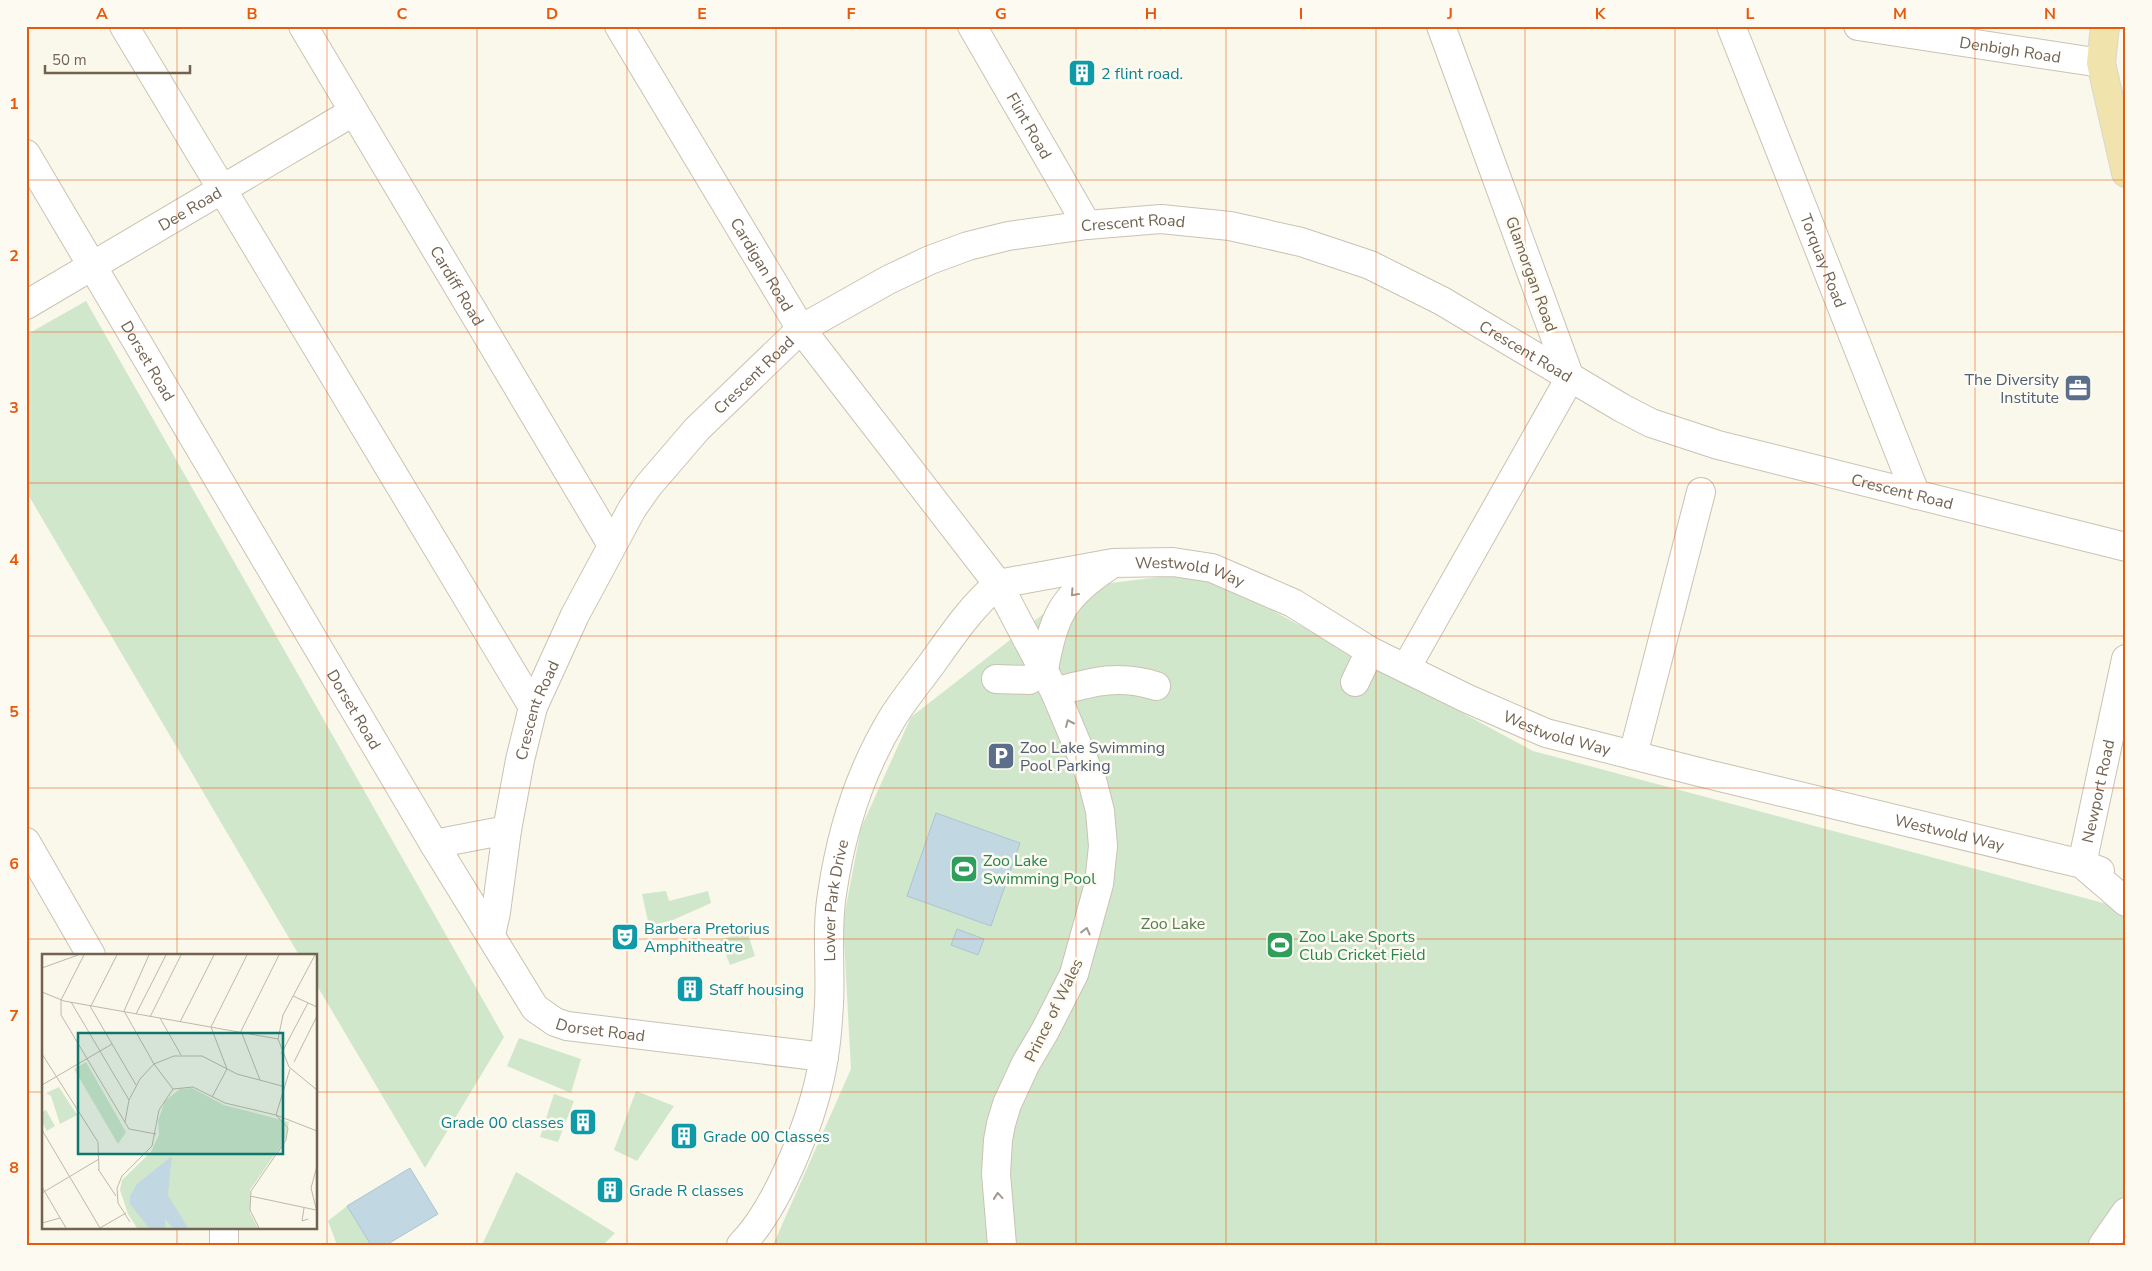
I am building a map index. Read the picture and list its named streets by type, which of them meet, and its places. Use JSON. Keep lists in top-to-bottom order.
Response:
{
  "streets": {
    "street": [
      "Denbigh Road",
      "Flint Road",
      "Dee Road",
      "Crescent Road",
      "Torquay Road",
      "Cardigan Road",
      "Glamorgan Road",
      "Cardiff Road",
      "Dorset Road",
      "Westwold Way",
      "Newport Road",
      "Lower Park Drive",
      "Prince of Wales"
    ]
  },
  "crossings": [
    ["Flint Road", "Crescent Road"],
    ["Dee Road", "Cardiff Road"],
    ["Dee Road", "Dorset Road"],
    ["Crescent Road", "Torquay Road"],
    ["Crescent Road", "Cardigan Road"],
    ["Crescent Road", "Glamorgan Road"],
    ["Crescent Road", "Cardiff Road"],
    ["Crescent Road", "Dorset Road"],
    ["Cardigan Road", "Westwold Way"],
    ["Cardigan Road", "Lower Park Drive"],
    ["Cardigan Road", "Prince of Wales"],
    ["Dorset Road", "Lower Park Drive"],
    ["Westwold Way", "Newport Road"],
    ["Westwold Way", "Lower Park Drive"],
    ["Westwold Way", "Prince of Wales"],
    ["Lower Park Drive", "Prince of Wales"]
  ],
  "one_way": ["Prince of Wales"],
  "parks": ["Zoo Lake"],
  "places": {
    "building": [
      "2 flint road.",
      "Staff housing",
      "Grade 00 classes",
      "Grade 00 Classes",
      "Grade R classes"
    ],
    "office": ["The Diversity Institute"],
    "parking": ["Zoo Lake Swimming Pool Parking"],
    "sports": ["Zoo Lake Swimming Pool", "Zoo Lake Sports Club Cricket Field"],
    "theatre": ["Barbera Pretorius Amphitheatre"]
  },
  "scale_bar": "50 m",
  "grid": {
    "columns": [
      "A",
      "B",
      "C",
      "D",
      "E",
      "F",
      "G",
      "H",
      "I",
      "J",
      "K",
      "L",
      "M",
      "N"
    ],
    "rows": [
      "1",
      "2",
      "3",
      "4",
      "5",
      "6",
      "7",
      "8"
    ]
  }
}
